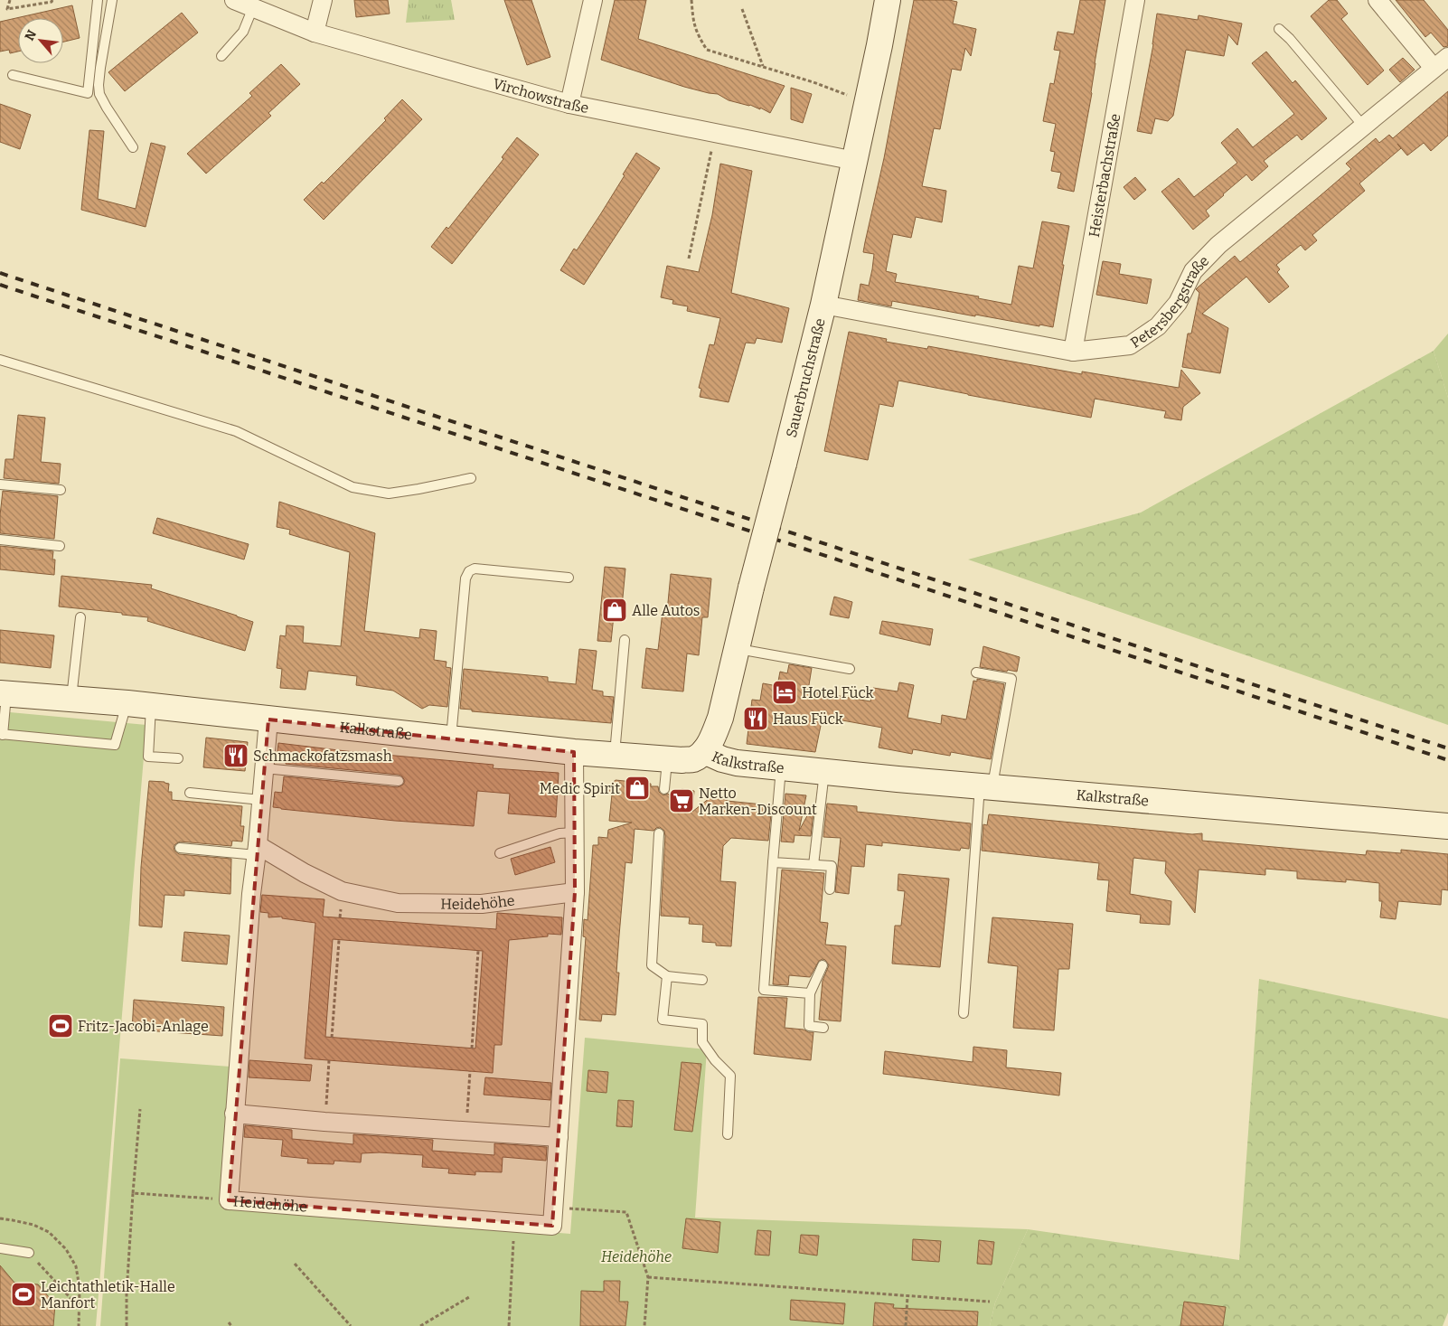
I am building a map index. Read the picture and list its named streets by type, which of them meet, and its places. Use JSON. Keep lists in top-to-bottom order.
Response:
{
  "streets": {
    "street": [
      "Virchowstraße",
      "Heisterbachstraße",
      "Petersbergstraße",
      "Sauerbruchstraße",
      "Kalkstraße",
      "Heidehöhe"
    ]
  },
  "crossings": [
    ["Virchowstraße", "Sauerbruchstraße"],
    ["Heisterbachstraße", "Petersbergstraße"],
    ["Petersbergstraße", "Sauerbruchstraße"],
    ["Sauerbruchstraße", "Kalkstraße"],
    ["Kalkstraße", "Heidehöhe"]
  ],
  "parks": ["Heidehöhe"],
  "places": {
    "shop": ["Alle Autos", "Medic Spirit"],
    "hotel": ["Hotel Fück"],
    "restaurant": ["Haus Fück", "Schmackofatzsmash"],
    "supermarket": ["Netto Marken-Discount"],
    "sports": ["Fritz-Jacobi-Anlage", "Leichtathletik-Halle Manfort"]
  },
  "north": "top left"
}
